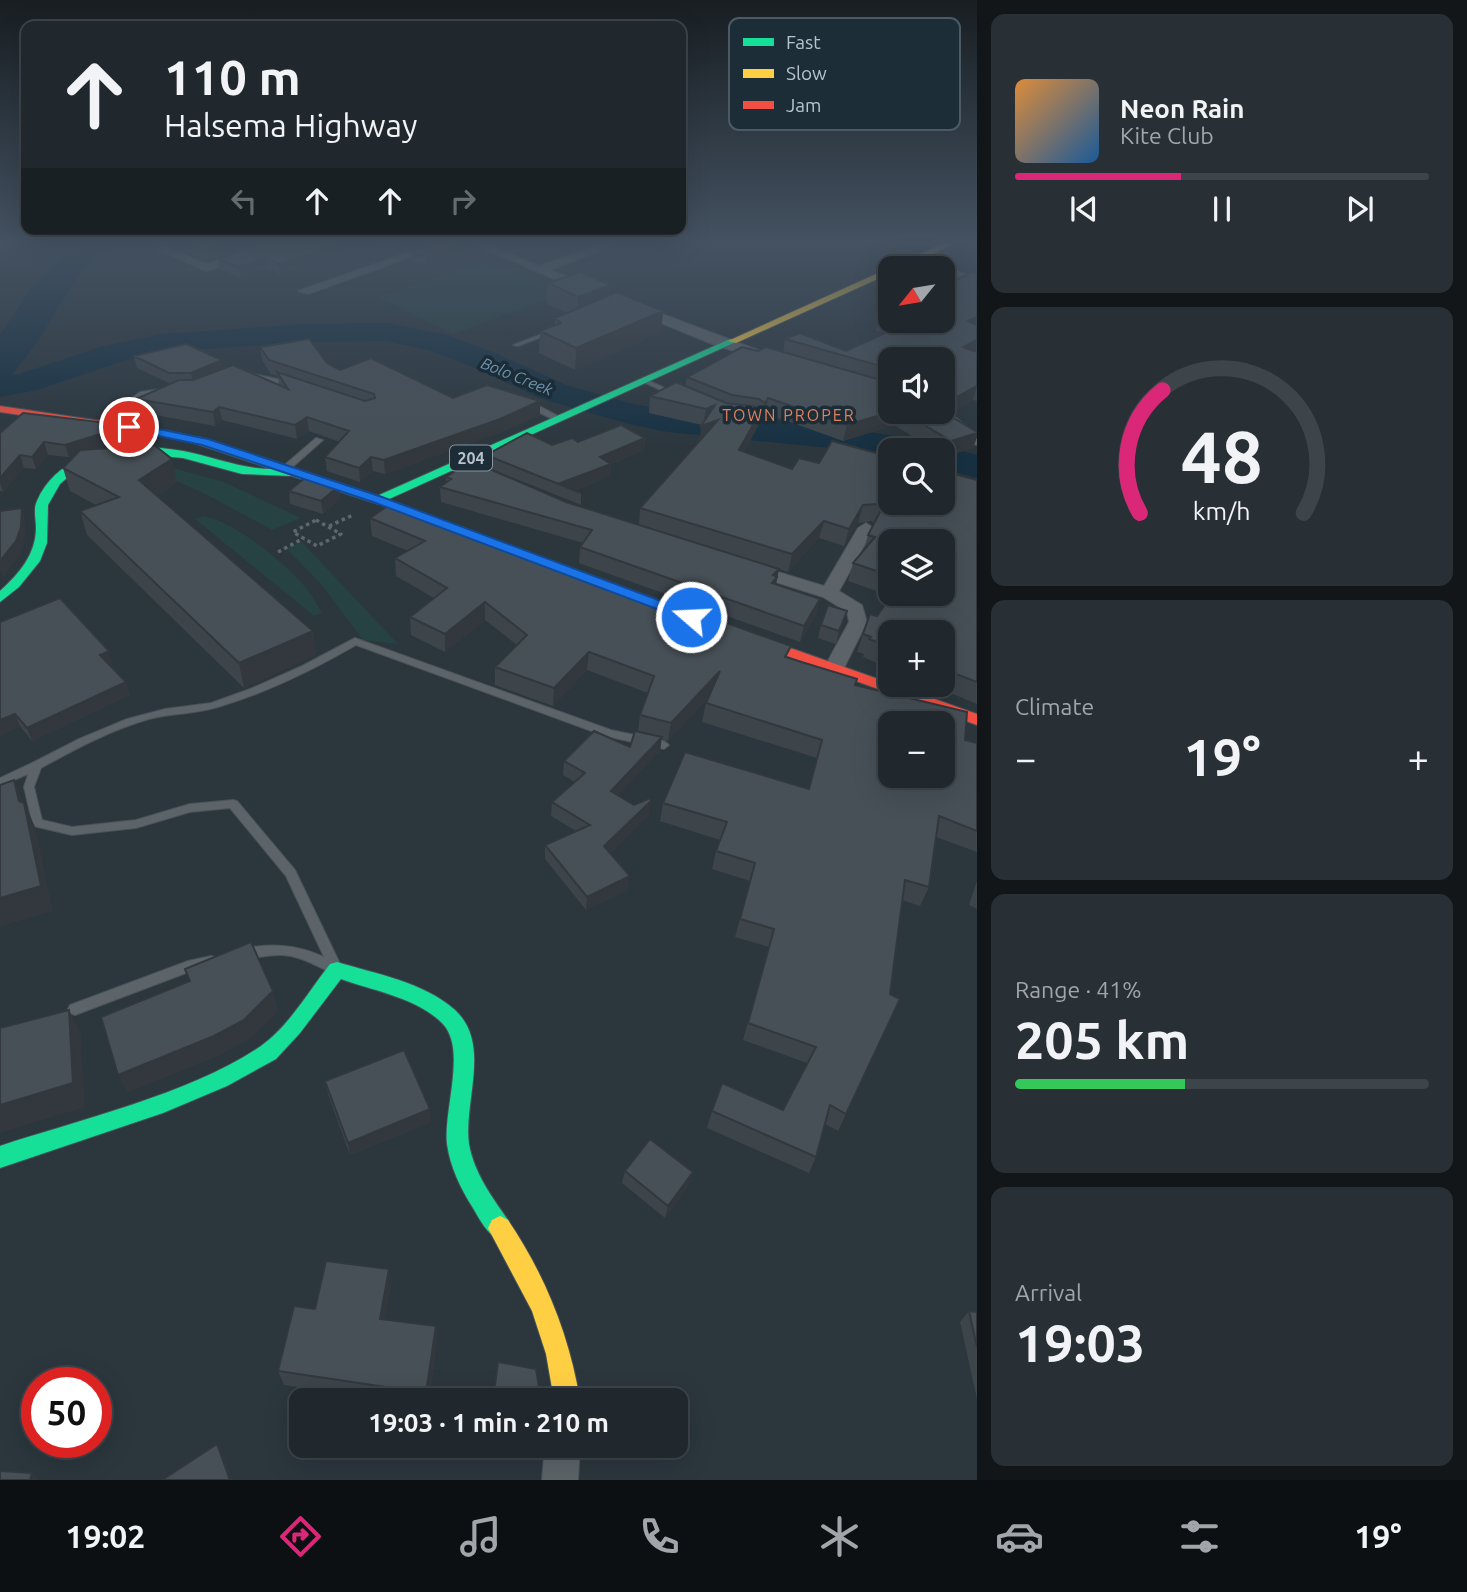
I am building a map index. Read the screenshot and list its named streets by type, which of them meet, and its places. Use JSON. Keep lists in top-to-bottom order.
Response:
{
  "streets": {
    "main road": ["204"]
  },
  "districts": ["TOWN PROPER"],
  "water": ["Bolo Creek"],
  "legend": ["Fast", "Slow", "Jam"],
  "north": "bottom left",
  "page": {
    "turn": ["110 m", "Halsema Highway"],
    "song": ["Neon Rain", "Kite Club"],
    "map_buttons": ["+", "−"],
    "tile": [
      "Climate",
      ["Range · 41%", "205 km"],
      ["Arrival", "19:03"]
    ],
    "heat": ["−", "19°", "+"],
    "limit": "50",
    "trip": "19:03 · 1 min · 210 m",
    "tabs": ["19:02", "19°"],
    "gauge": ["48", "km/h"]
  }
}
